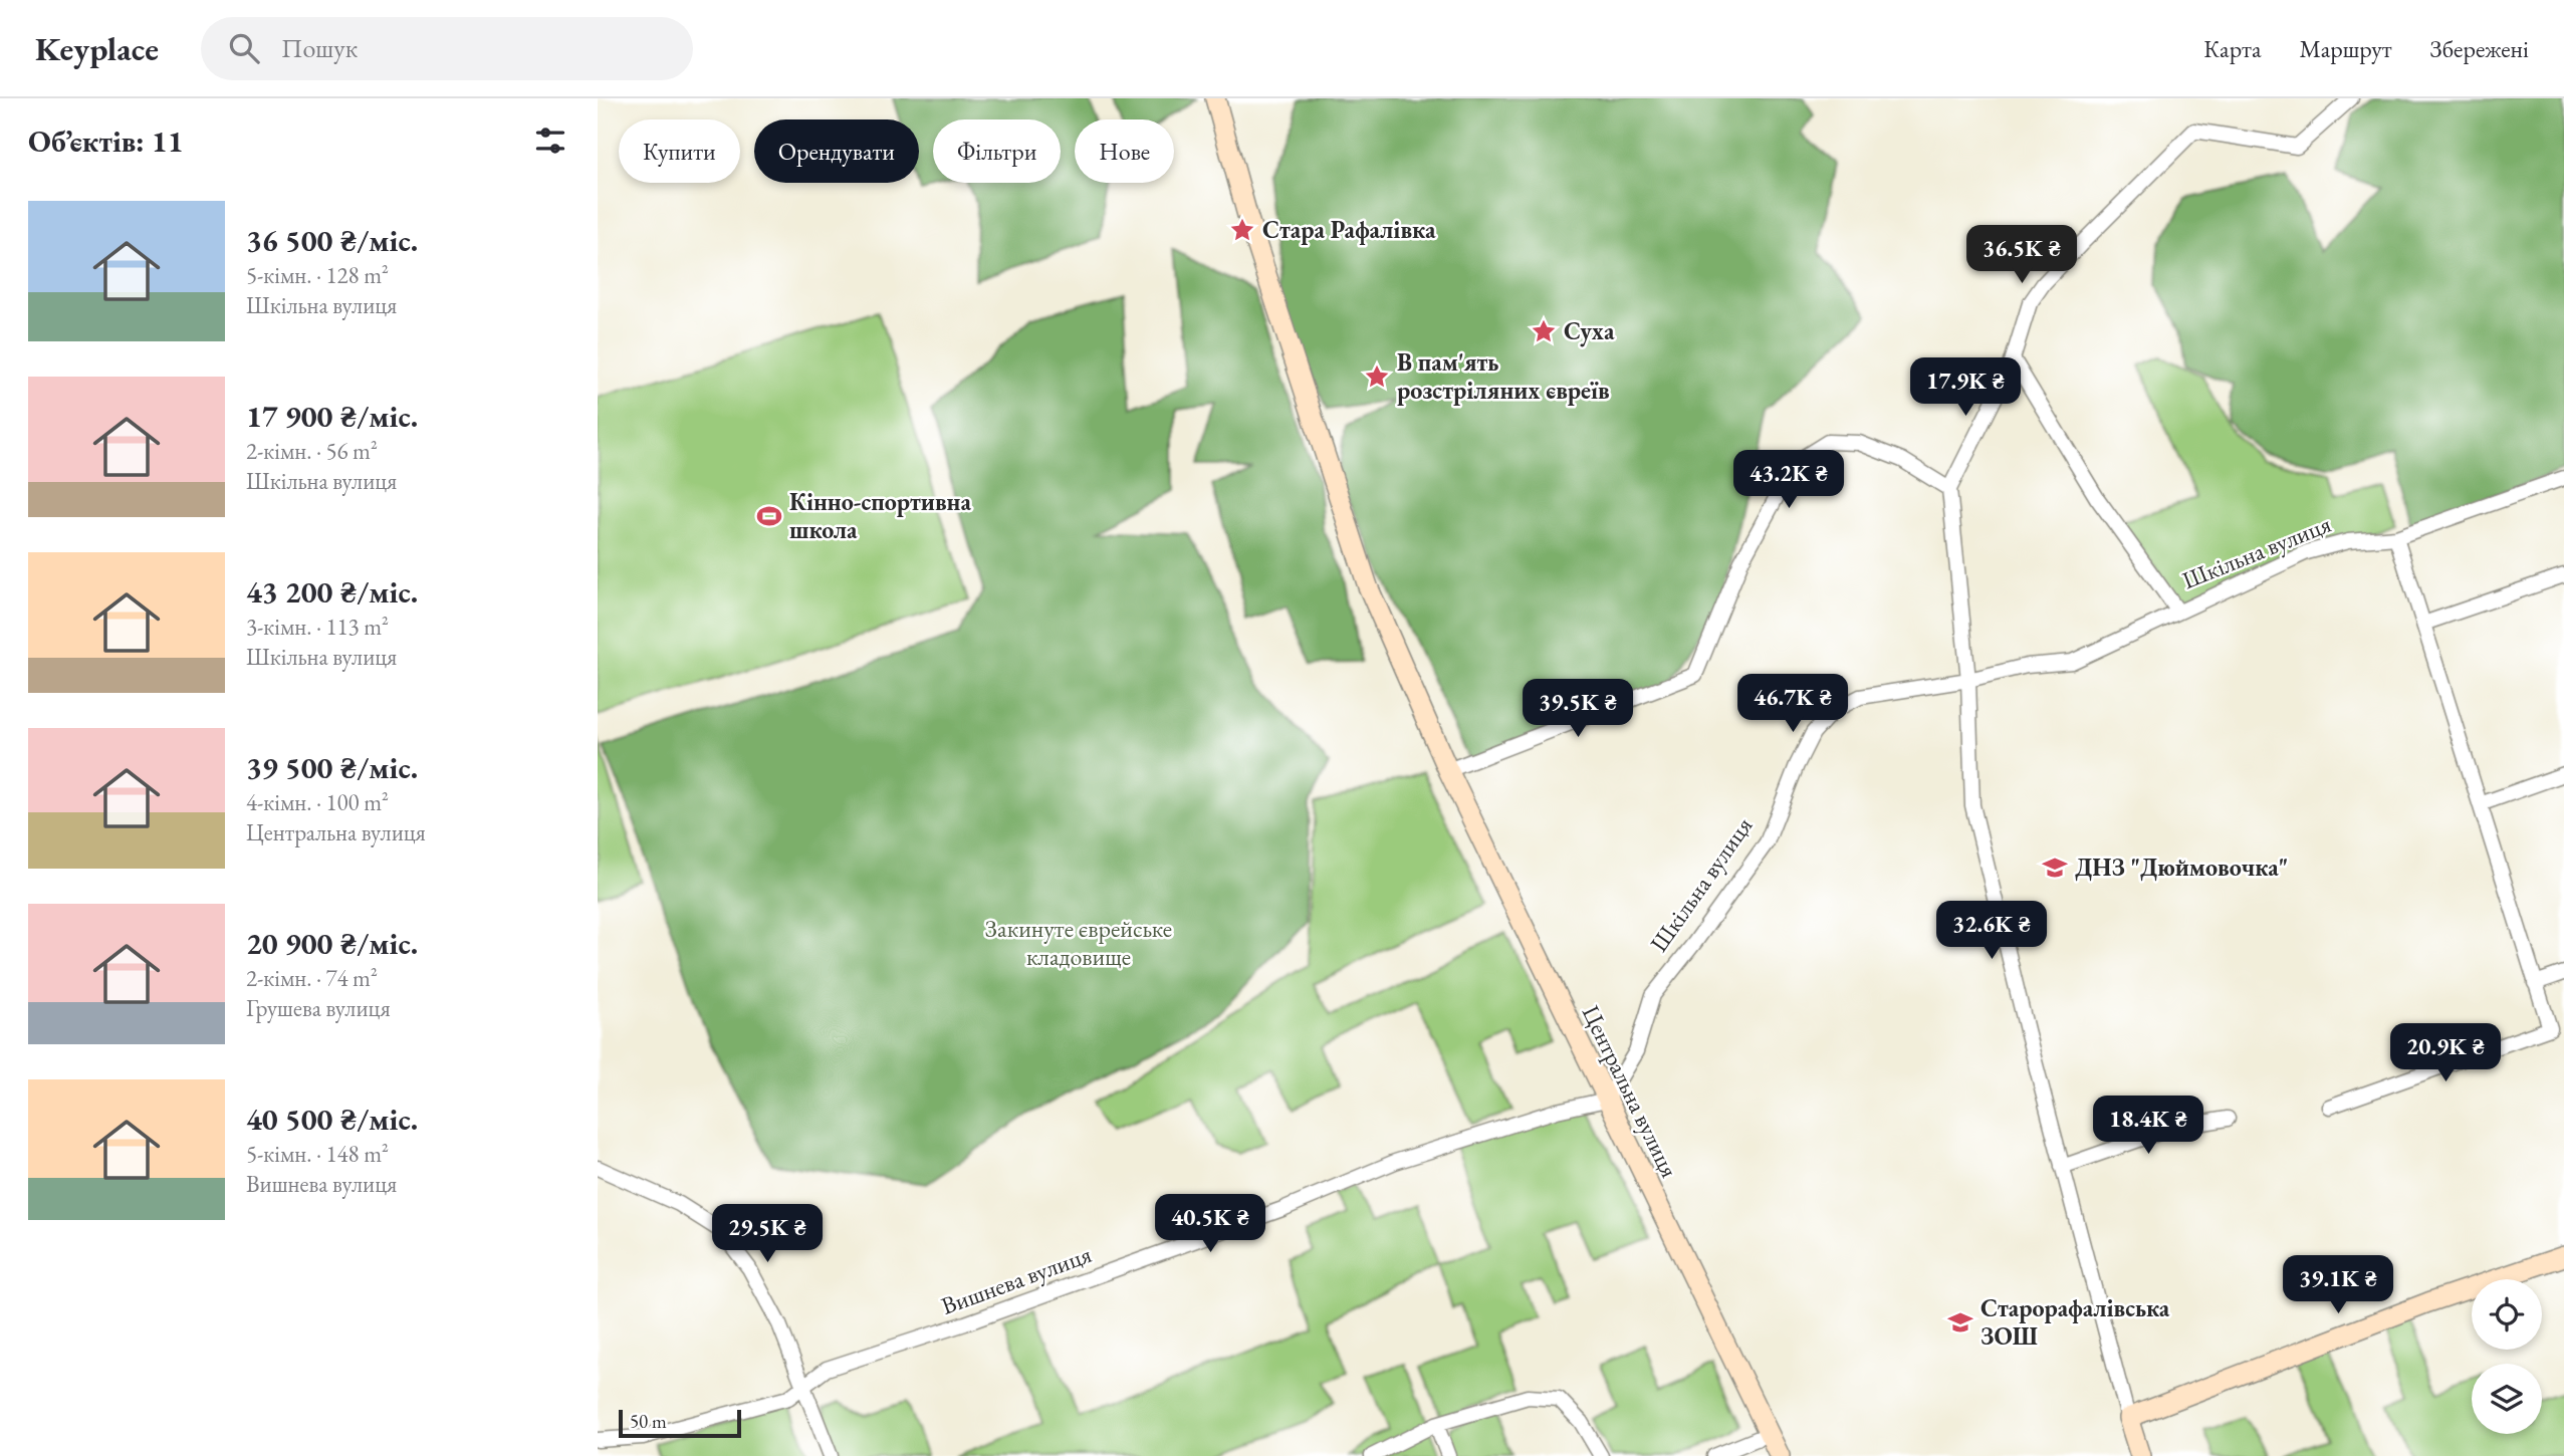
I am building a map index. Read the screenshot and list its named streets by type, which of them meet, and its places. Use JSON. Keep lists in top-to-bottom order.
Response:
{
  "streets": {
    "main road": ["Центральна вулиця"],
    "street": ["Шкільна вулиця", "Вишнева вулиця"]
  },
  "crossings": [
    ["Шкільна вулиця", "Центральна вулиця"],
    ["Шкільна вулиця", "Вишнева вулиця"],
    ["Центральна вулиця", "Вишнева вулиця"]
  ],
  "parks": ["Закинуте єврейське кладовище"],
  "places": {
    "place": ["Стара Рафалівка", "Суха", "В пам'ять розстріляних євреїв"],
    "sports": ["Кінно-спортивна школа"],
    "school or university": ["ДНЗ \"Дюймовочка\"", "Старорафалівська ЗОШ"]
  },
  "scale_bar": "50 m",
  "page": {
    "header": "Keyplace",
    "search": "Пошук",
    "nav": ["Карта", "Маршрут", "Збережені"],
    "heading": "Об’єктів: 11",
    "chip": [
      "Купити",
      "Орендувати",
      "Фільтри",
      "Нове"
    ],
    "list": [
      {
        "name": "36 500 ₴/міс.",
        "note": "5-кімн. · 128 m² · Шкільна вулиця"
      },
      {
        "name": "17 900 ₴/міс.",
        "note": "2-кімн. · 56 m² · Шкільна вулиця"
      },
      {
        "name": "43 200 ₴/міс.",
        "note": "3-кімн. · 113 m² · Шкільна вулиця"
      },
      {
        "name": "39 500 ₴/міс.",
        "note": "4-кімн. · 100 m² · Центральна вулиця"
      },
      {
        "name": "20 900 ₴/міс.",
        "note": "2-кімн. · 74 m² · Грушева вулиця"
      },
      {
        "name": "40 500 ₴/міс.",
        "note": "5-кімн. · 148 m² · Вишнева вулиця"
      }
    ],
    "price": [
      "36.5K ₴",
      "17.9K ₴",
      "43.2K ₴",
      "46.7K ₴",
      "39.5K ₴",
      "32.6K ₴",
      "20.9K ₴",
      "18.4K ₴",
      "40.5K ₴",
      "29.5K ₴",
      "39.1K ₴"
    ],
    "scale": "50 m"
  }
}
